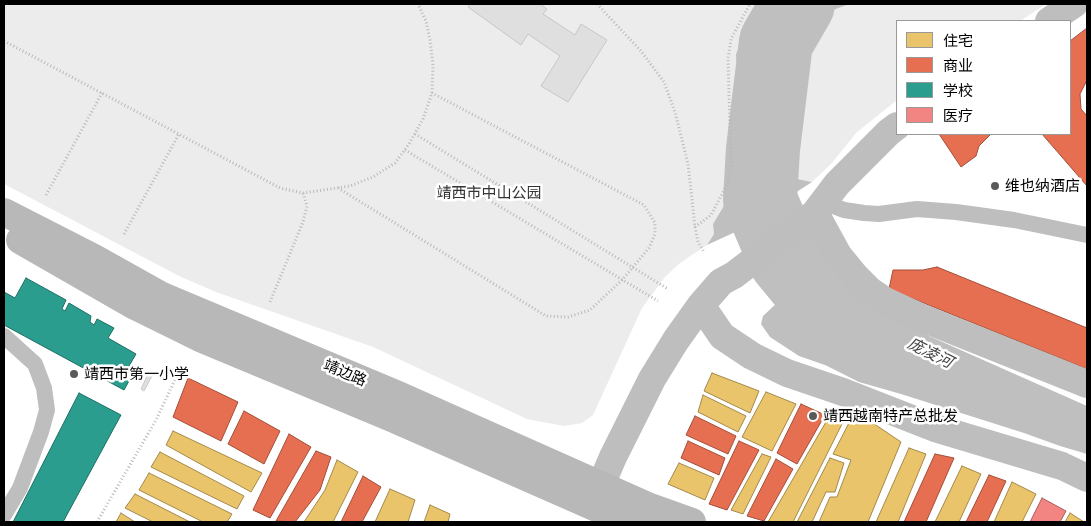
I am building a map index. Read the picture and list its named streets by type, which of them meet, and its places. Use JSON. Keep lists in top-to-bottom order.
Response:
{
  "streets": {
    "main road": ["靖边路"]
  },
  "water": ["庞凌河"],
  "parks": ["靖西市中山公园"],
  "places": ["维也纳酒店", "靖西市第一小学", "靖西越南特产总批发"],
  "legend": [
    "住宅",
    "商业",
    "学校",
    "医疗"
  ]
}
